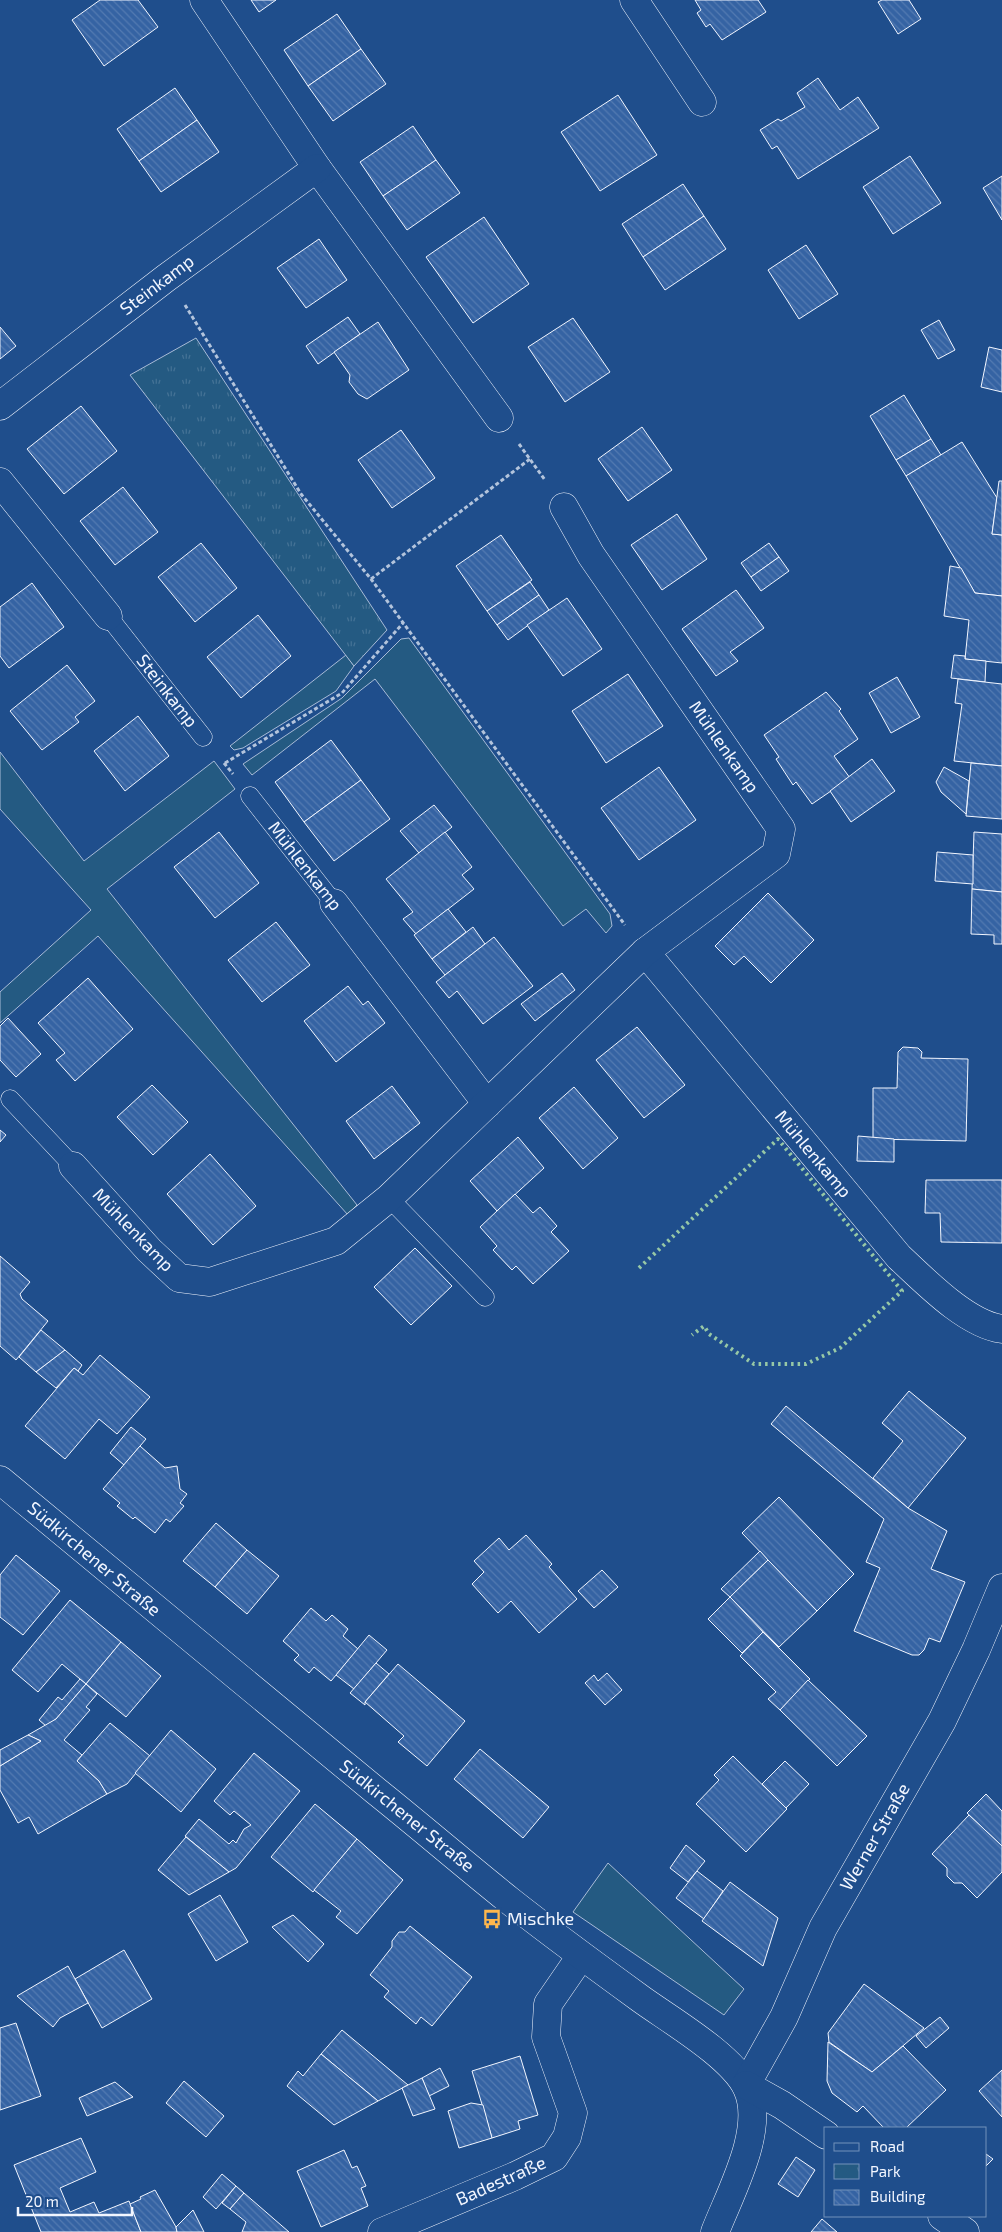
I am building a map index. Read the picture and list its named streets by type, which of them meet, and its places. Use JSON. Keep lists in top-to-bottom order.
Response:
{
  "streets": {
    "street": [
      "Steinkamp",
      "Mühlenkamp",
      "Südkirchener Straße",
      "Werner Straße",
      "Badestraße"
    ]
  },
  "crossings": [
    ["Südkirchener Straße", "Werner Straße"],
    ["Südkirchener Straße", "Badestraße"]
  ],
  "places": {
    "bus stop": ["Mischke"]
  },
  "legend": ["Road", "Park", "Building"],
  "scale_bar": "20 m"
}
